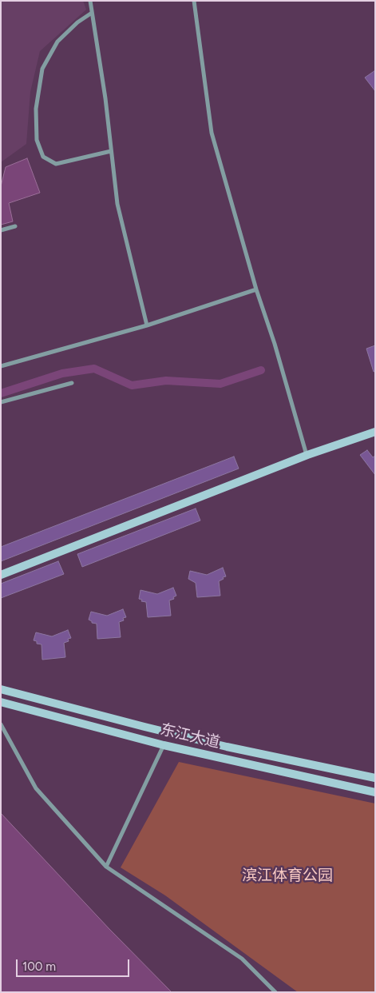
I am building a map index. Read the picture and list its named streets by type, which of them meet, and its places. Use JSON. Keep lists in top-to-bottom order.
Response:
{
  "streets": {
    "main road": ["东江大道"]
  },
  "parks": ["滨江体育公园"],
  "scale_bar": "100 m"
}
